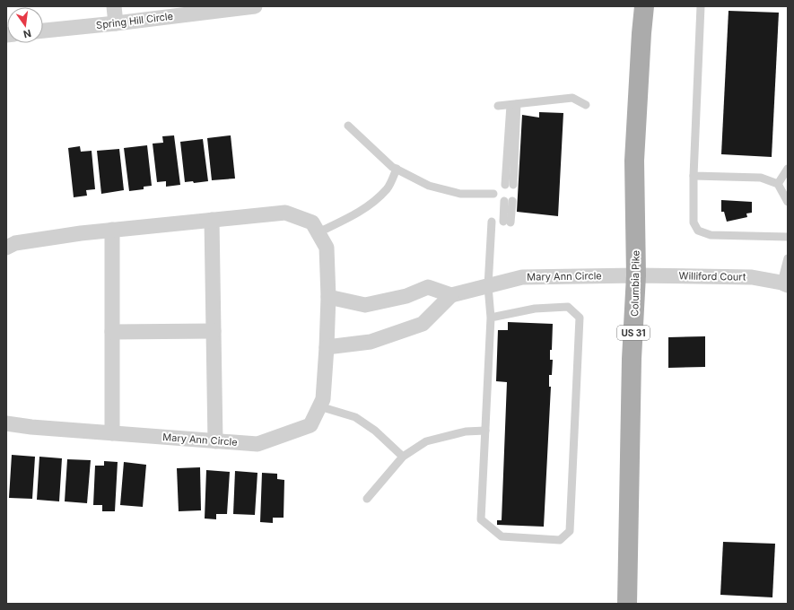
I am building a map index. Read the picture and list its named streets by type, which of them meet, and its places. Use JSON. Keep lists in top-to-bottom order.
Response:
{
  "streets": {
    "main road": ["Columbia Pike", "US 31"],
    "street": ["Spring Hill Circle", "Mary Ann Circle", "Williford Court"]
  },
  "crossings": [
    ["Mary Ann Circle", "Williford Court"],
    ["Mary Ann Circle", "Columbia Pike"],
    ["Williford Court", "Columbia Pike"]
  ],
  "north": "bottom"
}
